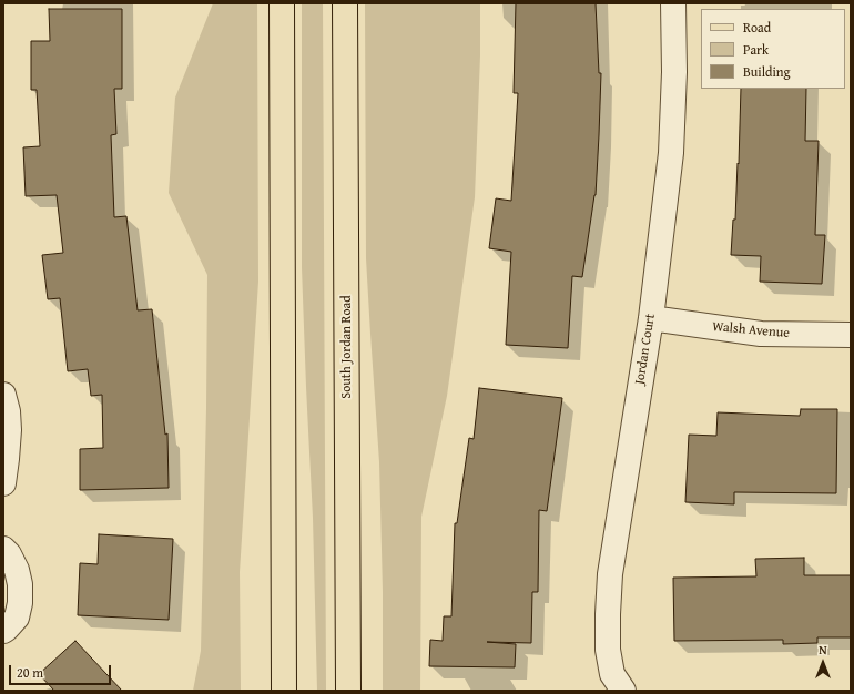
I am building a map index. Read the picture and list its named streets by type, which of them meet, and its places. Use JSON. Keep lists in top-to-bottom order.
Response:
{
  "streets": {
    "main road": ["South Jordan Road"],
    "street": ["Walsh Avenue", "Jordan Court"]
  },
  "crossings": [
    ["Walsh Avenue", "Jordan Court"]
  ],
  "legend": ["Road", "Park", "Building"],
  "scale_bar": "20 m",
  "north": "top"
}
